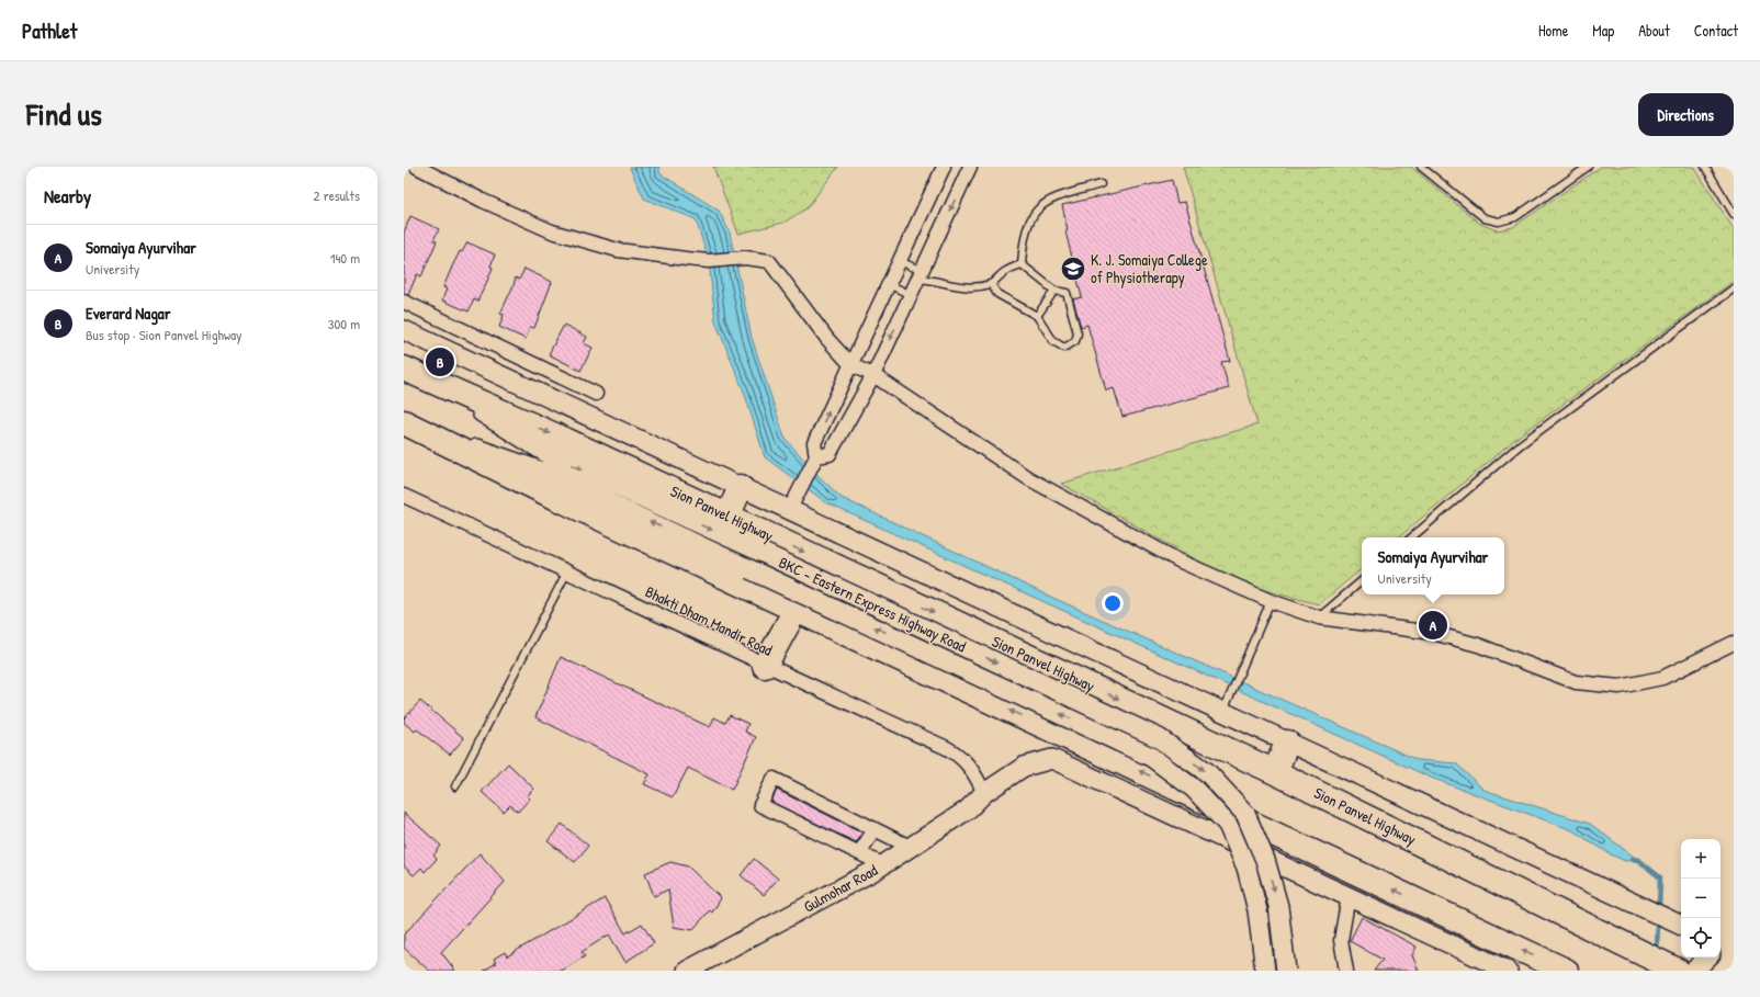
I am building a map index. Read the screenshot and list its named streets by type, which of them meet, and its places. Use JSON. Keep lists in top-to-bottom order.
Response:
{
  "streets": {
    "highway": ["Sion Panvel Highway"],
    "street": ["BKC - Eastern Express Highway Road", "Bhakti Dham Mandir Road", "Gulmohar Road"]
  },
  "crossings": [
    ["Sion Panvel Highway", "BKC - Eastern Express Highway Road"],
    ["Bhakti Dham Mandir Road", "Gulmohar Road"]
  ],
  "places": {
    "school or university": ["K. J. Somaiya College of Physiotherapy"]
  },
  "page": {
    "header": "Pathlet",
    "nav": [
      "Home",
      "Map",
      "About",
      "Contact"
    ],
    "title": "Find us",
    "buttons": "Directions",
    "heading": ["Nearby", "2 results"],
    "list": [
      {
        "mark": "A",
        "name": "Somaiya Ayurvihar",
        "note": "University",
        "value": "140 m"
      },
      {
        "mark": "B",
        "name": "Everard Nagar",
        "note": "Bus stop · Sion Panvel Highway",
        "value": "300 m"
      }
    ],
    "pins": ["B", "A"],
    "popup": ["Somaiya Ayurvihar", "University"],
    "map_buttons": ["+", "−"]
  }
}
